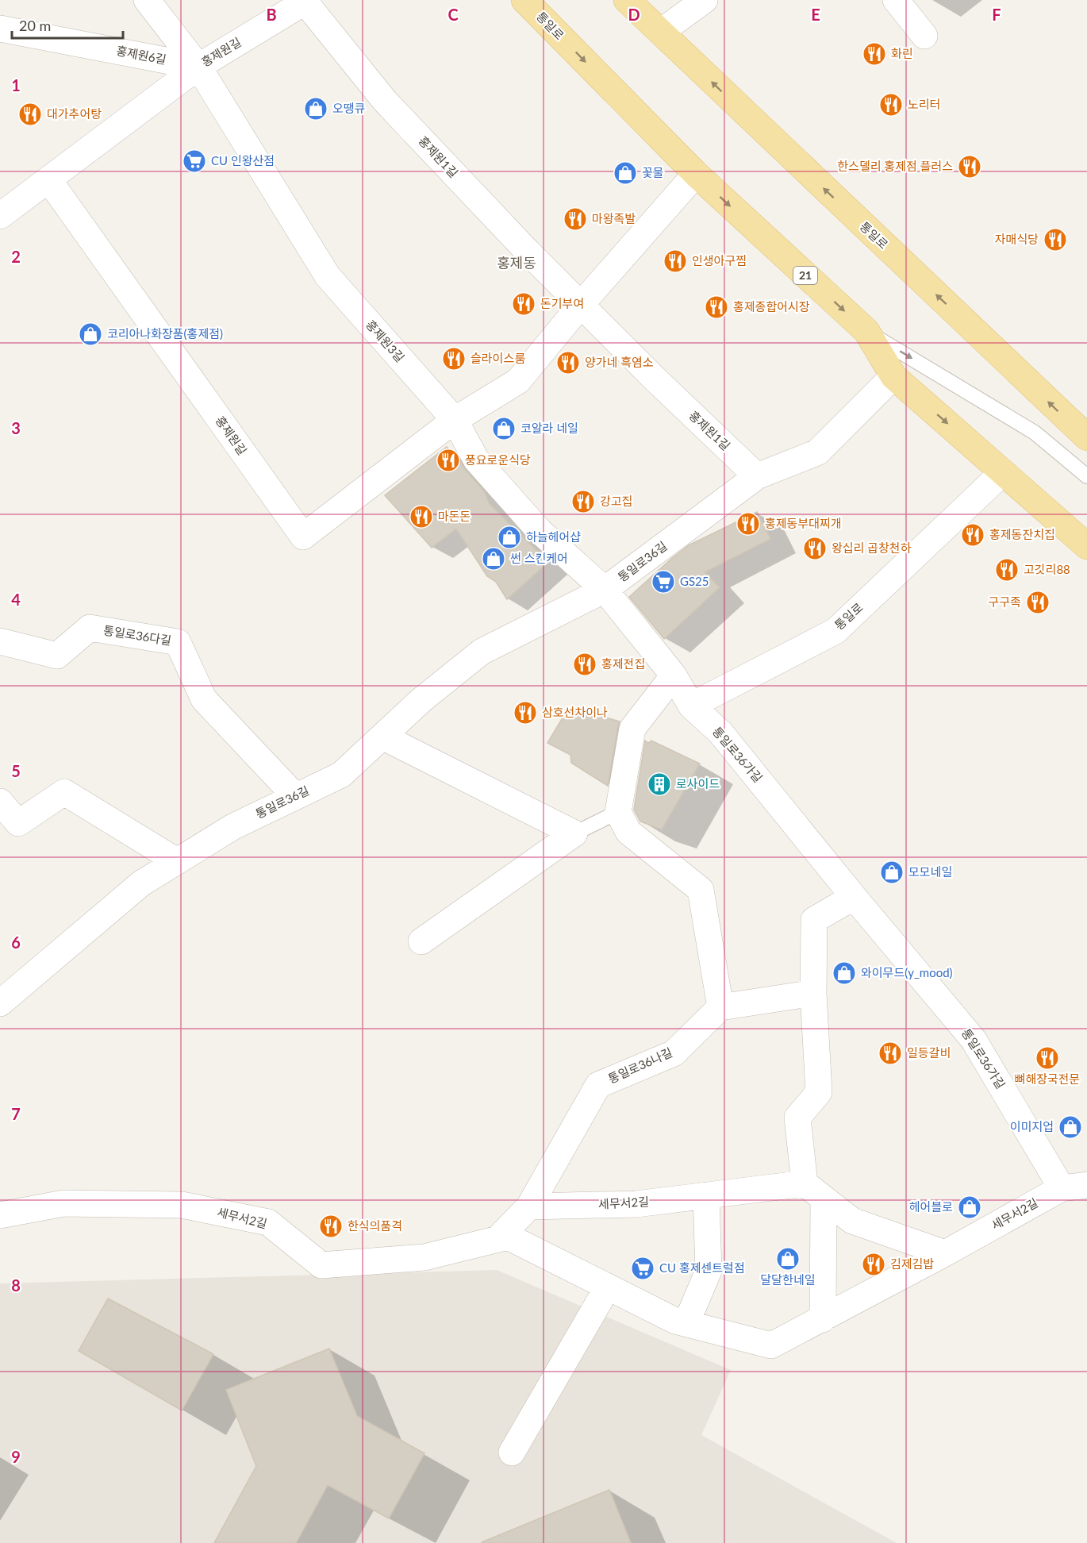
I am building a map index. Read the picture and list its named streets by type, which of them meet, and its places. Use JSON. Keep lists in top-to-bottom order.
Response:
{
  "streets": {
    "main road": ["통일로", "21"],
    "street": [
      "홍제원길",
      "홍제원6길",
      "홍제원1길",
      "홍제원3길",
      "통일로36길",
      "통일로36다길",
      "통일로36가길",
      "통일로36나길",
      "세무서2길"
    ]
  },
  "crossings": [
    ["통일로", "통일로36길"],
    ["통일로", "통일로36가길"],
    ["홍제원길", "홍제원6길"],
    ["홍제원길", "홍제원1길"],
    ["홍제원길", "홍제원3길"],
    ["홍제원6길", "홍제원3길"],
    ["홍제원1길", "통일로36길"],
    ["홍제원3길", "통일로36길"],
    ["홍제원3길", "통일로36가길"],
    ["통일로36길", "통일로36다길"],
    ["통일로36길", "통일로36가길"],
    ["통일로36가길", "세무서2길"],
    ["통일로36나길", "세무서2길"]
  ],
  "districts": ["홍제동"],
  "places": {
    "restaurant": [
      "화린",
      "노리터",
      "대가추어탕",
      "한스델리 홍제점 플러스",
      "마왕족발",
      "자매식당",
      "인생아구찜",
      "돈기부여",
      "홍제종합어시장",
      "슬라이스룸",
      "양가네 흑염소",
      "풍요로운식당",
      "강고집",
      "마돈돈",
      "홍제동부대찌개",
      "홍제동잔치집",
      "왕십리 곱창천하",
      "고깃리88",
      "구구족",
      "홍제전집",
      "삼호선차이나",
      "일등갈비",
      "뼈해장국전문",
      "한식의품격",
      "김제김밥"
    ],
    "shop": [
      "오땡큐",
      "꽃물",
      "코리아나화장품(홍제점)",
      "코알라 네일",
      "하늘헤어샵",
      "썬 스킨케어",
      "모모네일",
      "와이무드(y_mood)",
      "이미지업",
      "헤어블로",
      "달달한네일"
    ],
    "supermarket": ["CU 인왕산점", "GS25", "CU 홍제센트럴점"],
    "building": ["로사이드"]
  },
  "scale_bar": "20 m",
  "grid": {
    "columns": [
      "B",
      "C",
      "D",
      "E",
      "F"
    ],
    "rows": [
      "1",
      "2",
      "3",
      "4",
      "5",
      "6",
      "7",
      "8",
      "9"
    ]
  }
}
